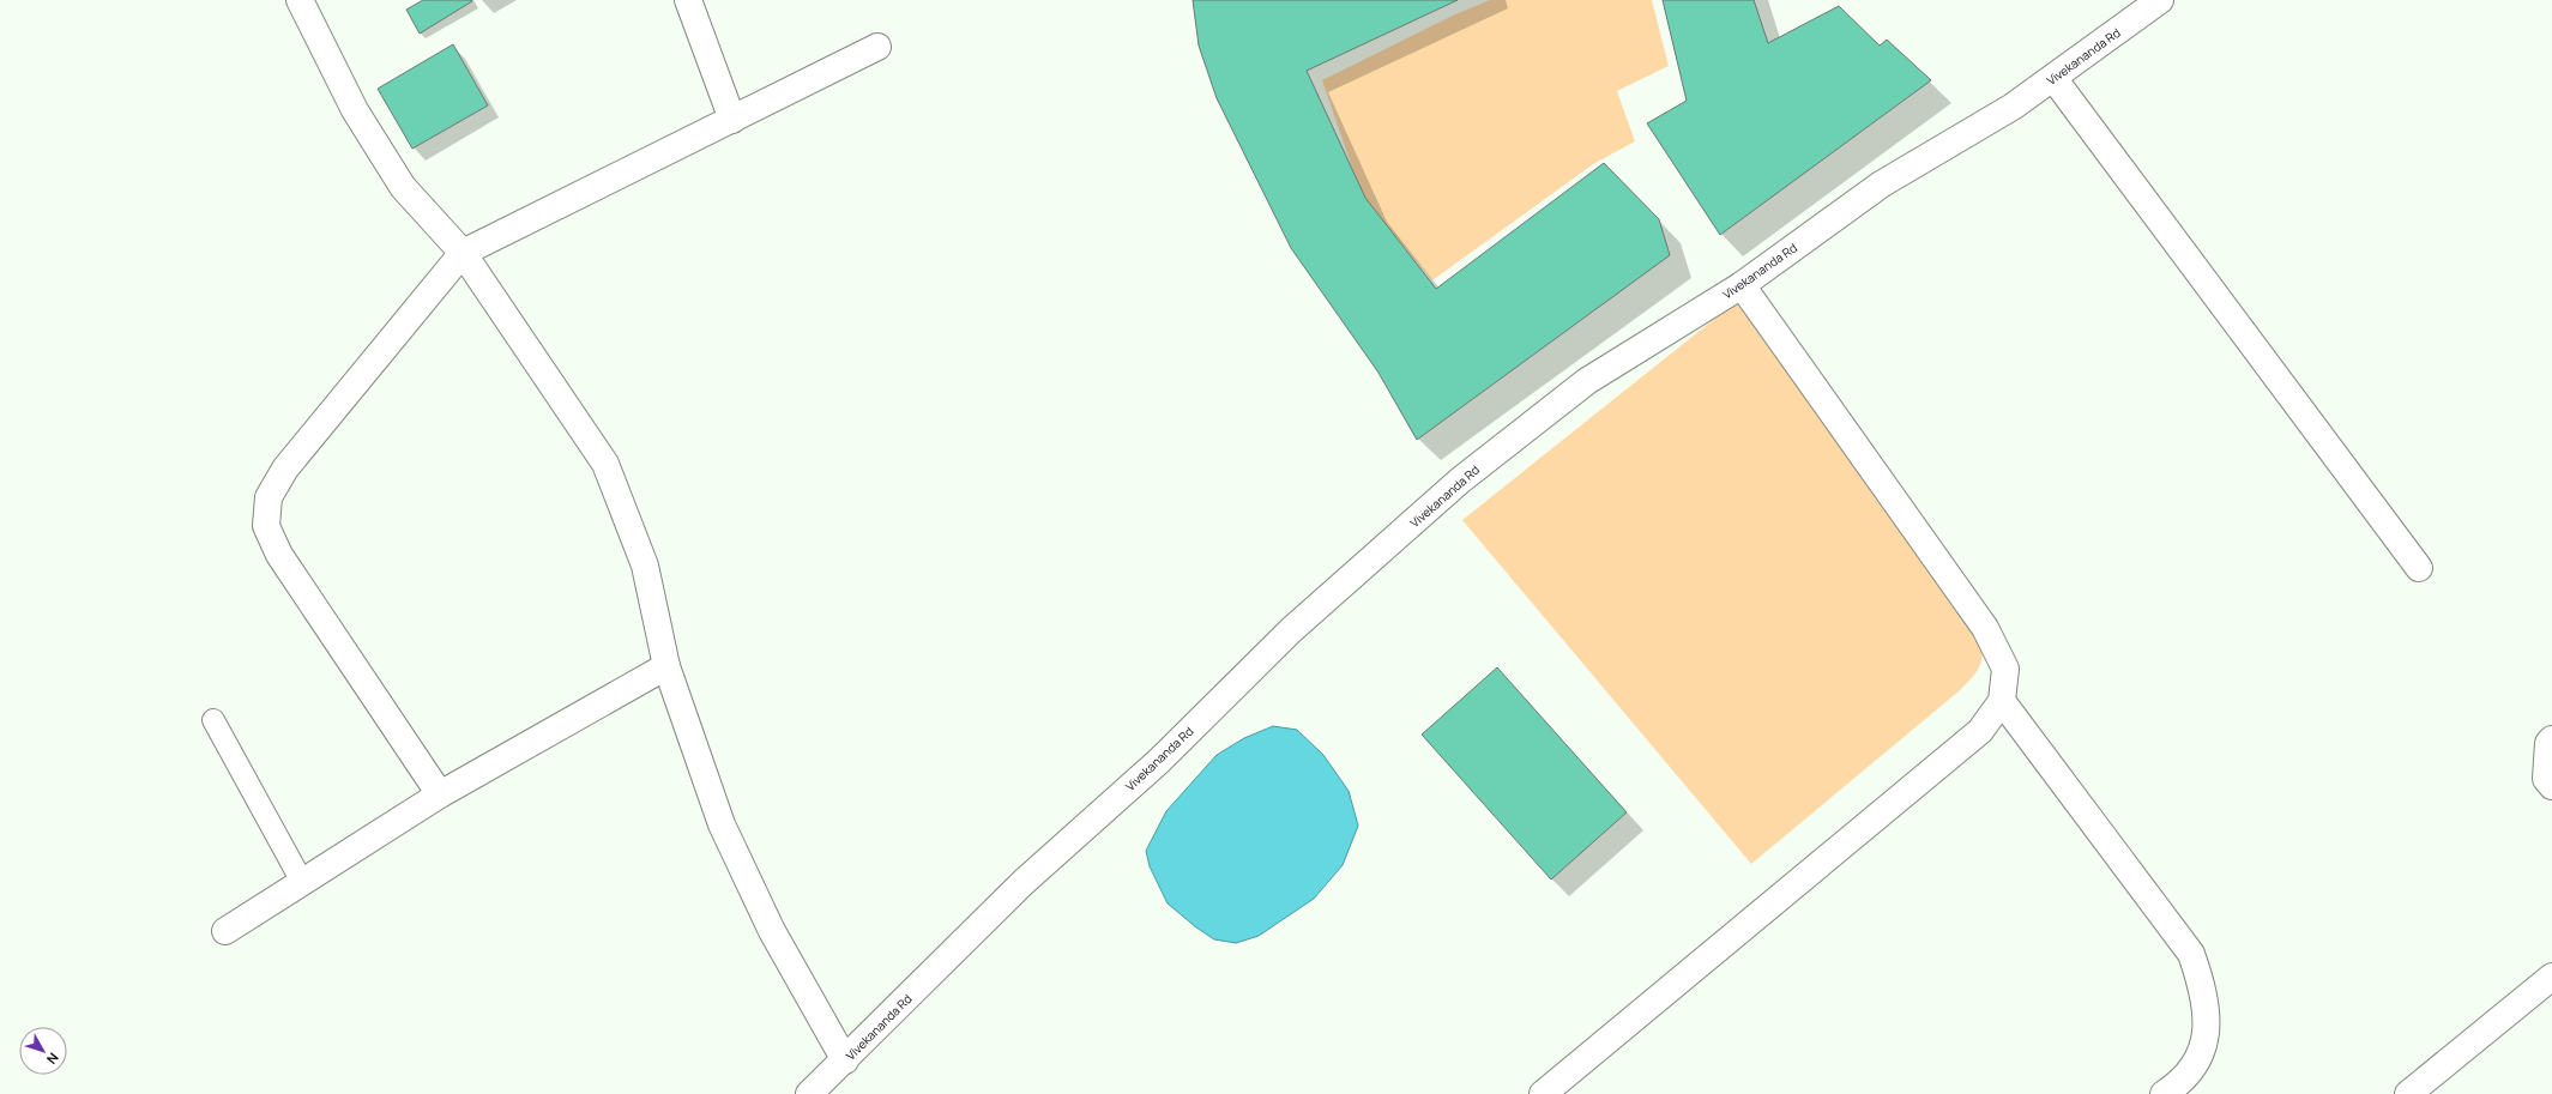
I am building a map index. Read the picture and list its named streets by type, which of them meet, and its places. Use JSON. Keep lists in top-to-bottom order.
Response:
{
  "streets": {
    "street": ["Vivekananda Rd"]
  },
  "north": "bottom right"
}
